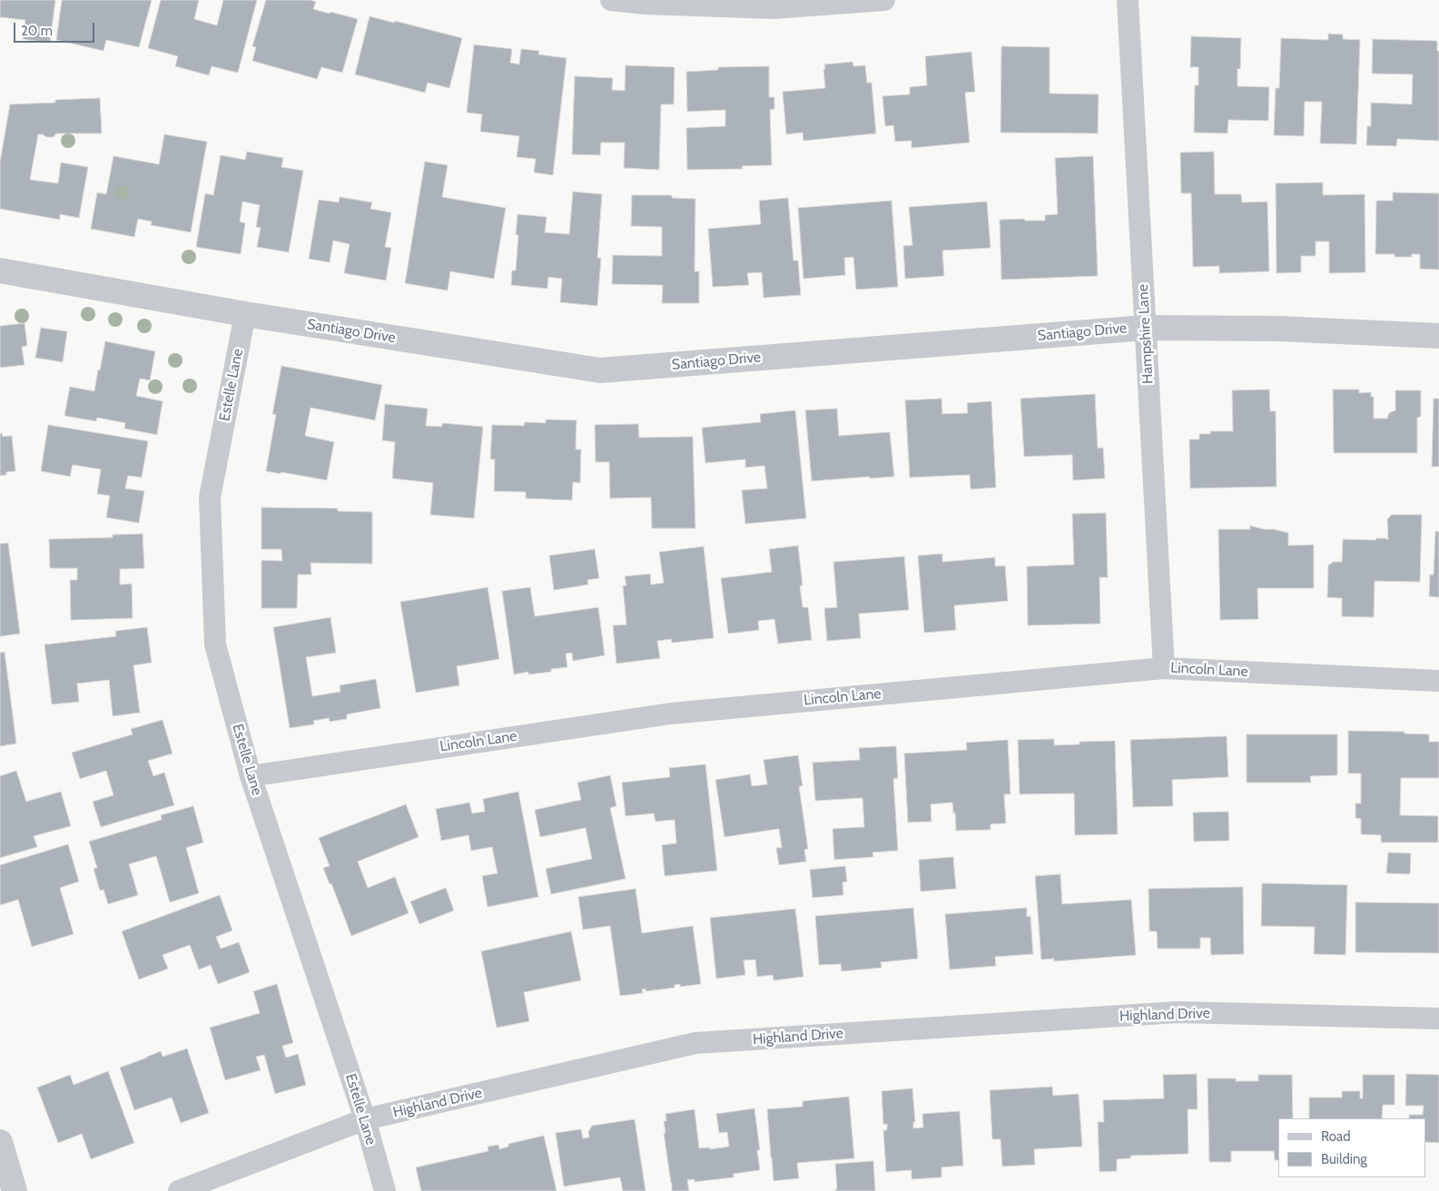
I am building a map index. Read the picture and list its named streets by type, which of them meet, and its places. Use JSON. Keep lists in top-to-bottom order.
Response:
{
  "streets": {
    "street": [
      "Santiago Drive",
      "Hampshire Lane",
      "Estelle Lane",
      "Lincoln Lane",
      "Highland Drive"
    ]
  },
  "crossings": [
    ["Santiago Drive", "Hampshire Lane"],
    ["Santiago Drive", "Estelle Lane"],
    ["Hampshire Lane", "Lincoln Lane"],
    ["Estelle Lane", "Lincoln Lane"],
    ["Estelle Lane", "Highland Drive"]
  ],
  "legend": ["Road", "Building"],
  "scale_bar": "20 m"
}
